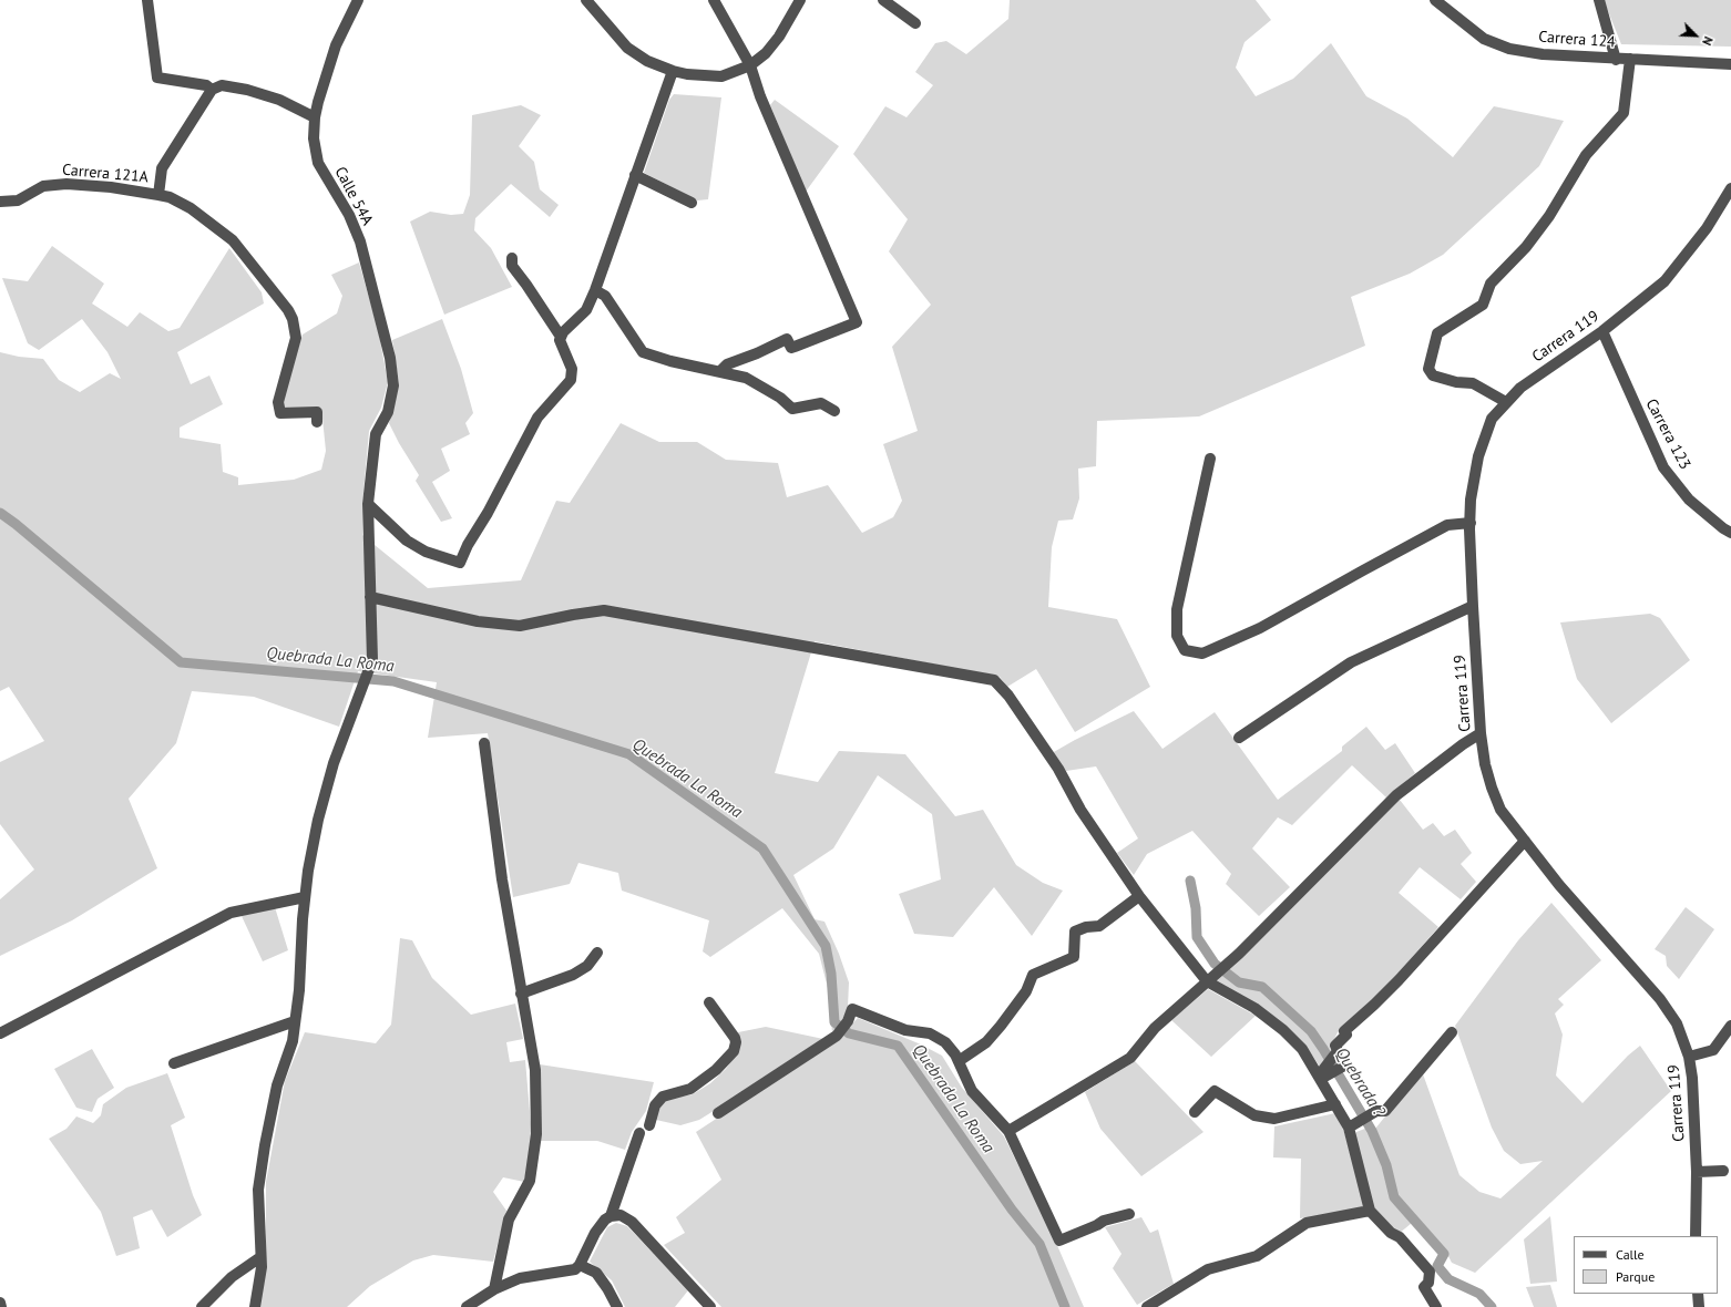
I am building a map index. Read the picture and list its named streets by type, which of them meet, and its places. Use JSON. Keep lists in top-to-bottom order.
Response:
{
  "streets": {
    "street": [
      "Carrera 124",
      "Carrera 121A",
      "Calle 54A",
      "Carrera 119",
      "Carrera 123"
    ]
  },
  "crossings": [
    ["Carrera 119", "Carrera 123"]
  ],
  "water": ["Quebrada La Roma", "Quebrada ?"],
  "legend": ["Calle", "Parque"],
  "north": "bottom right"
}
